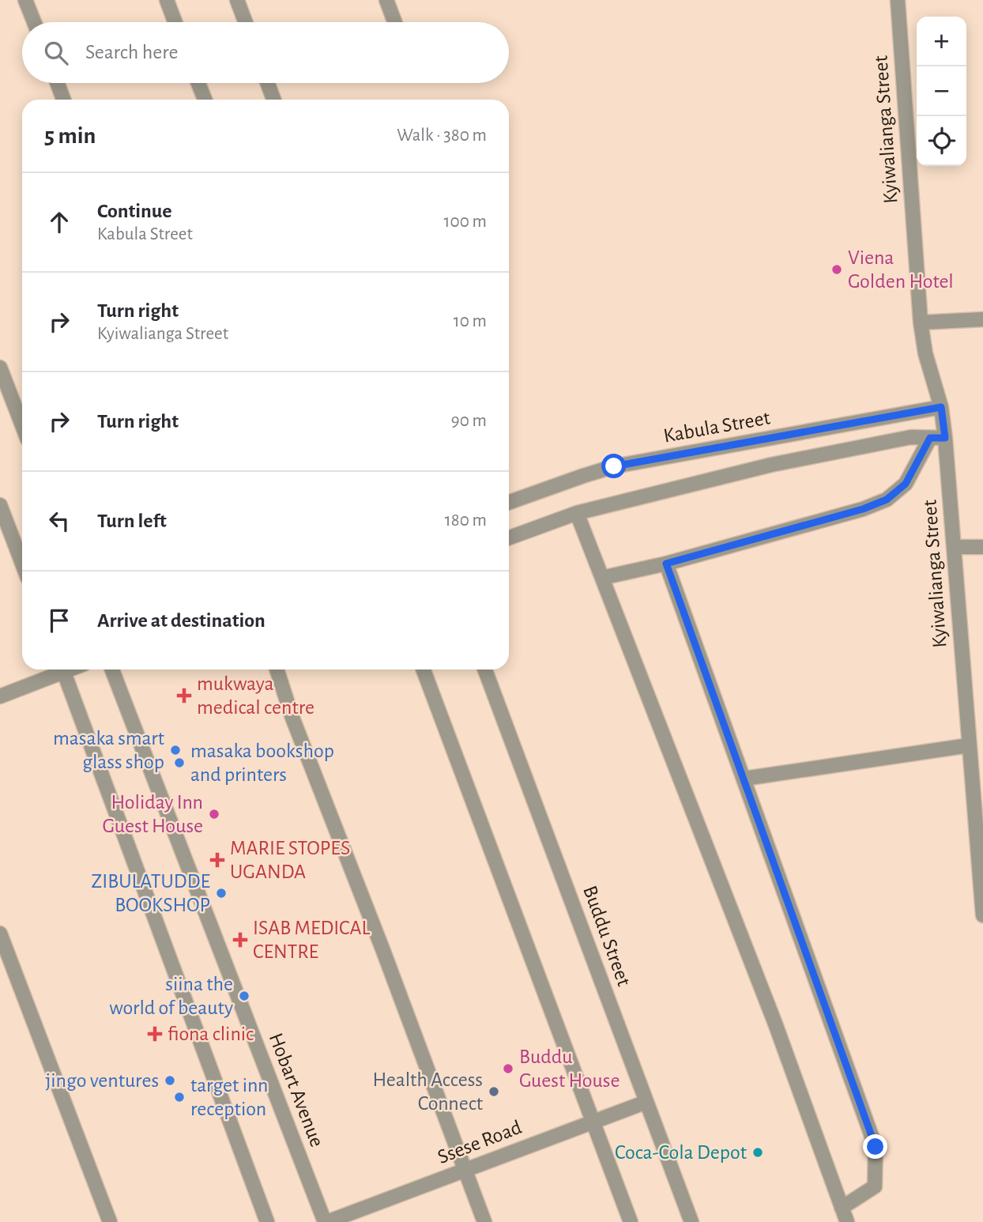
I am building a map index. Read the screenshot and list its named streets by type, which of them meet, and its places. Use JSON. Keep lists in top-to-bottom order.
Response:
{
  "streets": {
    "street": [
      "Kyiwalianga Street",
      "Kabula Street",
      "Buddu Street",
      "Hobart Avenue",
      "Ssese Road"
    ]
  },
  "crossings": [
    ["Kyiwalianga Street", "Kabula Street"],
    ["Buddu Street", "Ssese Road"],
    ["Hobart Avenue", "Ssese Road"]
  ],
  "places": {
    "other": [
      "Viena Golden Hotel",
      "masaka smart glass shop",
      "masaka bookshop and printers",
      "Holiday Inn Guest House",
      "ZIBULATUDDE BOOKSHOP",
      "siina the world of beauty",
      "Buddu Guest House",
      "jingo ventures",
      "Health Access Connect",
      "target inn reception",
      "Coca-Cola Depot"
    ],
    "health": [
      "mukwaya medical centre",
      "MARIE STOPES UGANDA",
      "ISAB MEDICAL CENTRE",
      "fiona clinic"
    ]
  },
  "page": {
    "map_buttons": ["+", "−"],
    "search": "Search here",
    "heading": ["5 min", "Walk · 380 m"],
    "list": [
      ["Continue", "Kabula Street", "100 m"],
      ["Turn right", "Kyiwalianga Street", "10 m"],
      ["Turn right", "90 m"],
      ["Turn left", "180 m"],
      "Arrive at destination"
    ]
  }
}
